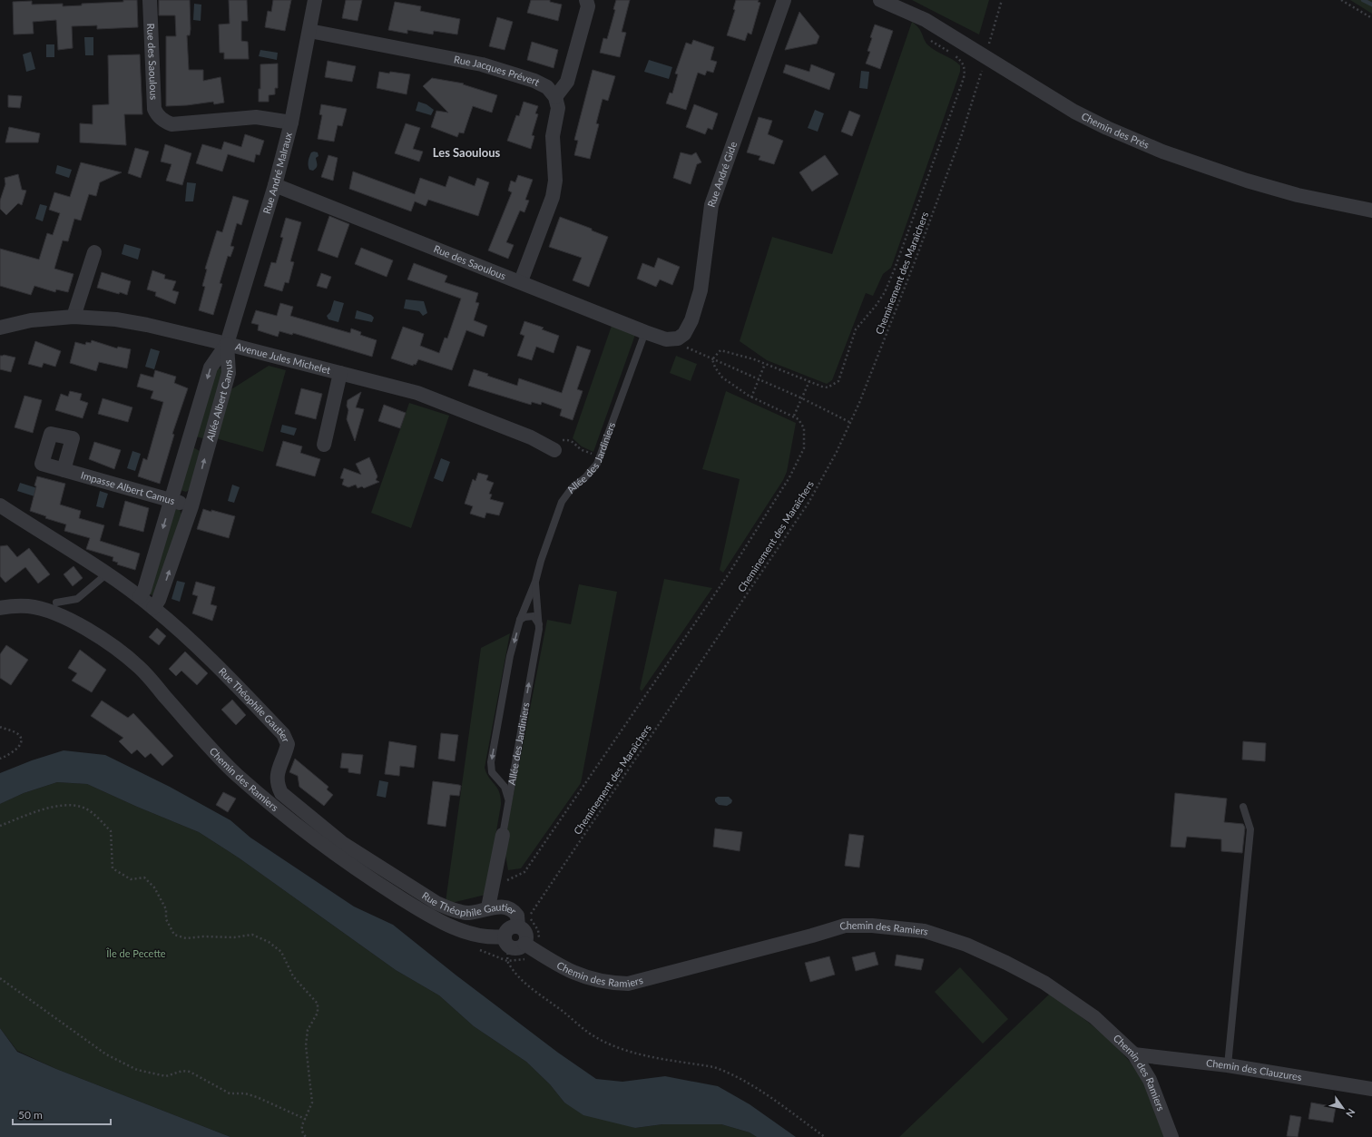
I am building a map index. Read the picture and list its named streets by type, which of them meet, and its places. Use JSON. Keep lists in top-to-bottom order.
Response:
{
  "streets": {
    "street": [
      "Rue des Saoulous",
      "Rue Jacques Prévert",
      "Chemin des Prés",
      "Rue André Malraux",
      "Rue André Gide",
      "Avenue Jules Michelet",
      "Allée Albert Camus",
      "Allée des Jardiniers",
      "Impasse Albert Camus",
      "Rue Théophile Gautier",
      "Chemin des Ramiers",
      "Chemin des Clauzures"
    ],
    "path": ["Cheminement des Maraîchers"]
  },
  "crossings": [
    ["Rue des Saoulous", "Rue André Malraux"],
    ["Rue des Saoulous", "Rue André Gide"],
    ["Rue des Saoulous", "Allée des Jardiniers"],
    ["Rue Jacques Prévert", "Rue André Malraux"],
    ["Chemin des Prés", "Cheminement des Maraîchers"],
    ["Rue André Malraux", "Avenue Jules Michelet"],
    ["Rue André Malraux", "Allée Albert Camus"],
    ["Cheminement des Maraîchers", "Rue Théophile Gautier"],
    ["Cheminement des Maraîchers", "Chemin des Ramiers"],
    ["Avenue Jules Michelet", "Allée Albert Camus"],
    ["Allée Albert Camus", "Impasse Albert Camus"],
    ["Allée Albert Camus", "Rue Théophile Gautier"],
    ["Allée des Jardiniers", "Rue Théophile Gautier"],
    ["Rue Théophile Gautier", "Chemin des Ramiers"],
    ["Chemin des Ramiers", "Chemin des Clauzures"]
  ],
  "districts": ["Les Saoulous"],
  "parks": ["Île de Pecette"],
  "scale_bar": "50 m",
  "north": "bottom right"
}
